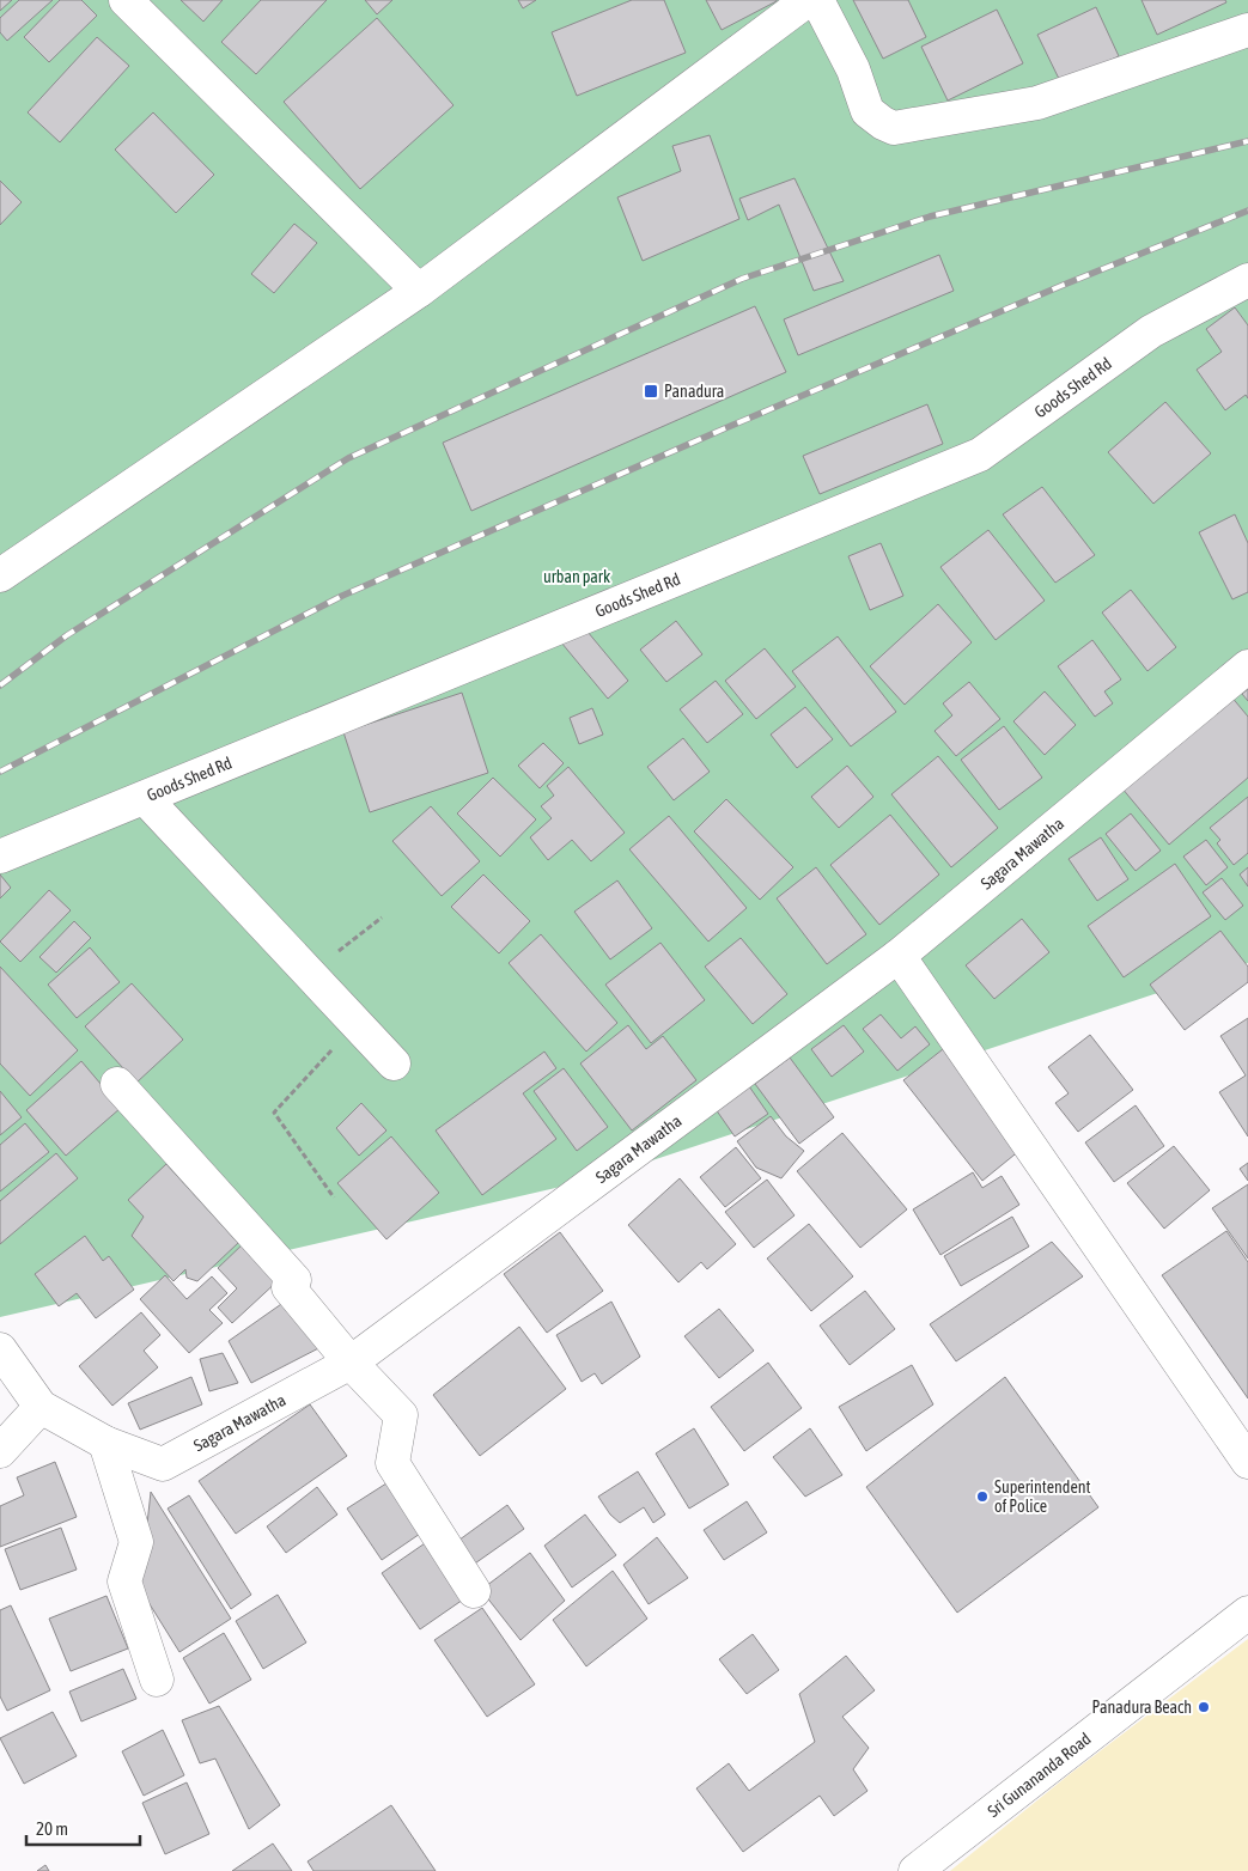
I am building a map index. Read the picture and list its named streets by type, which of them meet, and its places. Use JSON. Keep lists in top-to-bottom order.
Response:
{
  "streets": {
    "street": ["Goods Shed Rd", "Sagara Mawatha", "Sri Gunananda Road"]
  },
  "parks": ["urban park"],
  "places": {
    "transit": ["Panadura"],
    "other": ["Superintendent of Police", "Panadura Beach"]
  },
  "scale_bar": "20 m"
}
